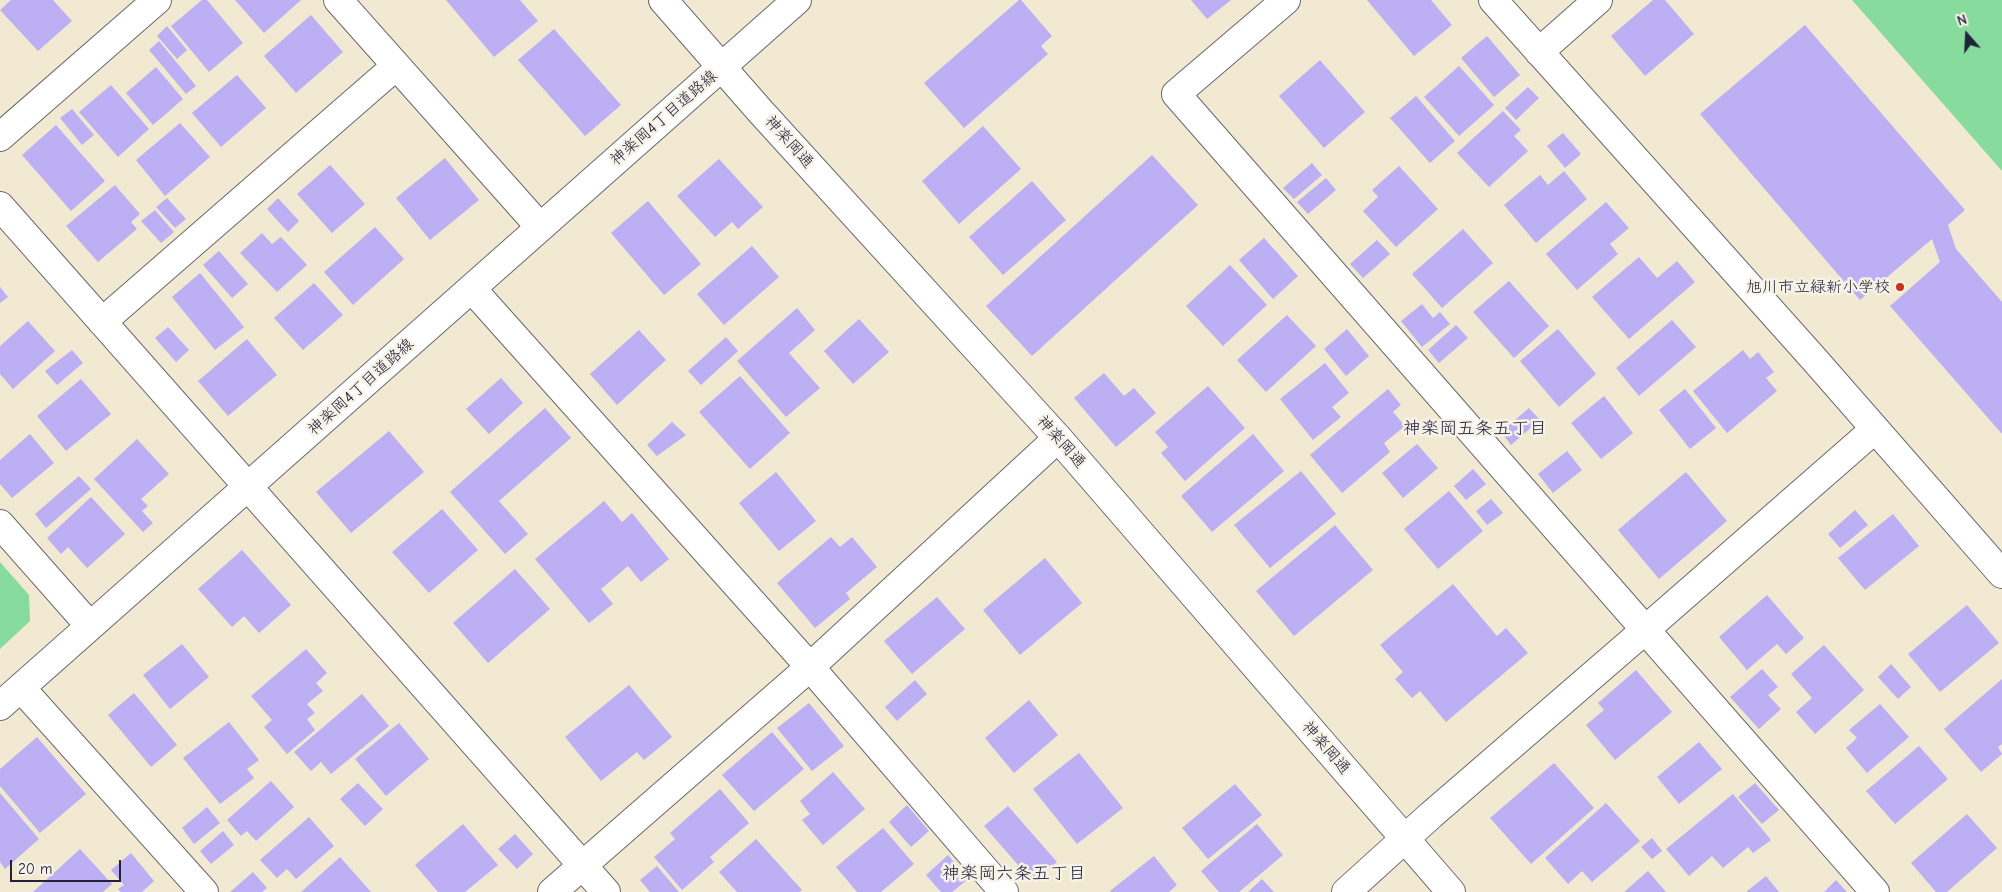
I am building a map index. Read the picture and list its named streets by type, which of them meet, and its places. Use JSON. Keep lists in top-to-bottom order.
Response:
{
  "streets": {
    "street": ["神楽岡4丁目道路線", "神楽岡通"]
  },
  "crossings": [
    ["神楽岡4丁目道路線", "神楽岡通"]
  ],
  "districts": ["神楽岡五条五丁目", "神楽岡六条五丁目"],
  "places": ["旭川市立緑新小学校"],
  "scale_bar": "20 m",
  "north": "top"
}
